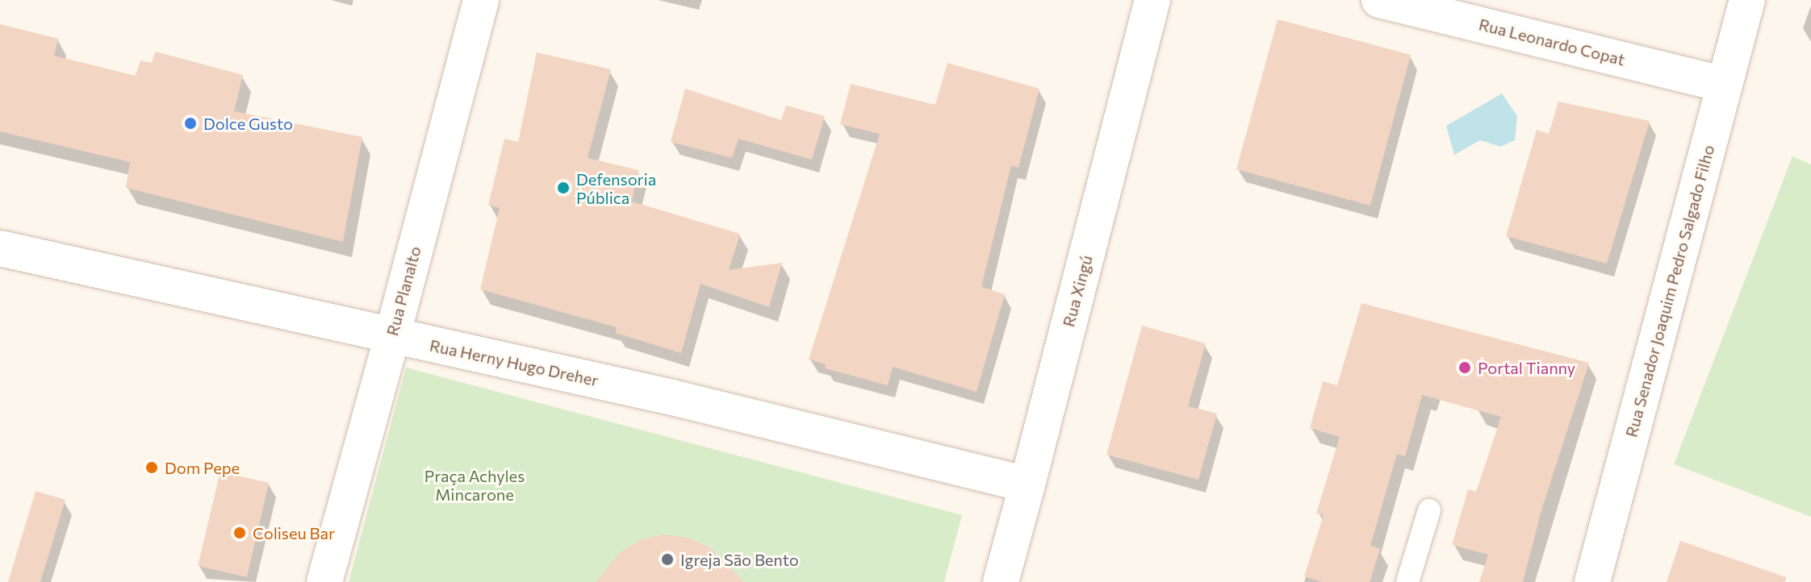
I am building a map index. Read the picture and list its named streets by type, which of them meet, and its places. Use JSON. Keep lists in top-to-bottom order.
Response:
{
  "streets": {
    "street": [
      "Rua Leonardo Copat",
      "Rua Planalto",
      "Rua Xingú",
      "Rua Senador Joaquim Pedro Salgado Filho",
      "Rua Herny Hugo Dreher"
    ]
  },
  "crossings": [
    ["Rua Leonardo Copat", "Rua Senador Joaquim Pedro Salgado Filho"],
    ["Rua Planalto", "Rua Herny Hugo Dreher"],
    ["Rua Xingú", "Rua Herny Hugo Dreher"]
  ],
  "parks": ["Praça Achyles Mincarone"],
  "places": [
    "Dolce Gusto",
    "Defensoria Pública",
    "Portal Tianny",
    "Dom Pepe",
    "Coliseu Bar",
    "Igreja São Bento"
  ]
}
